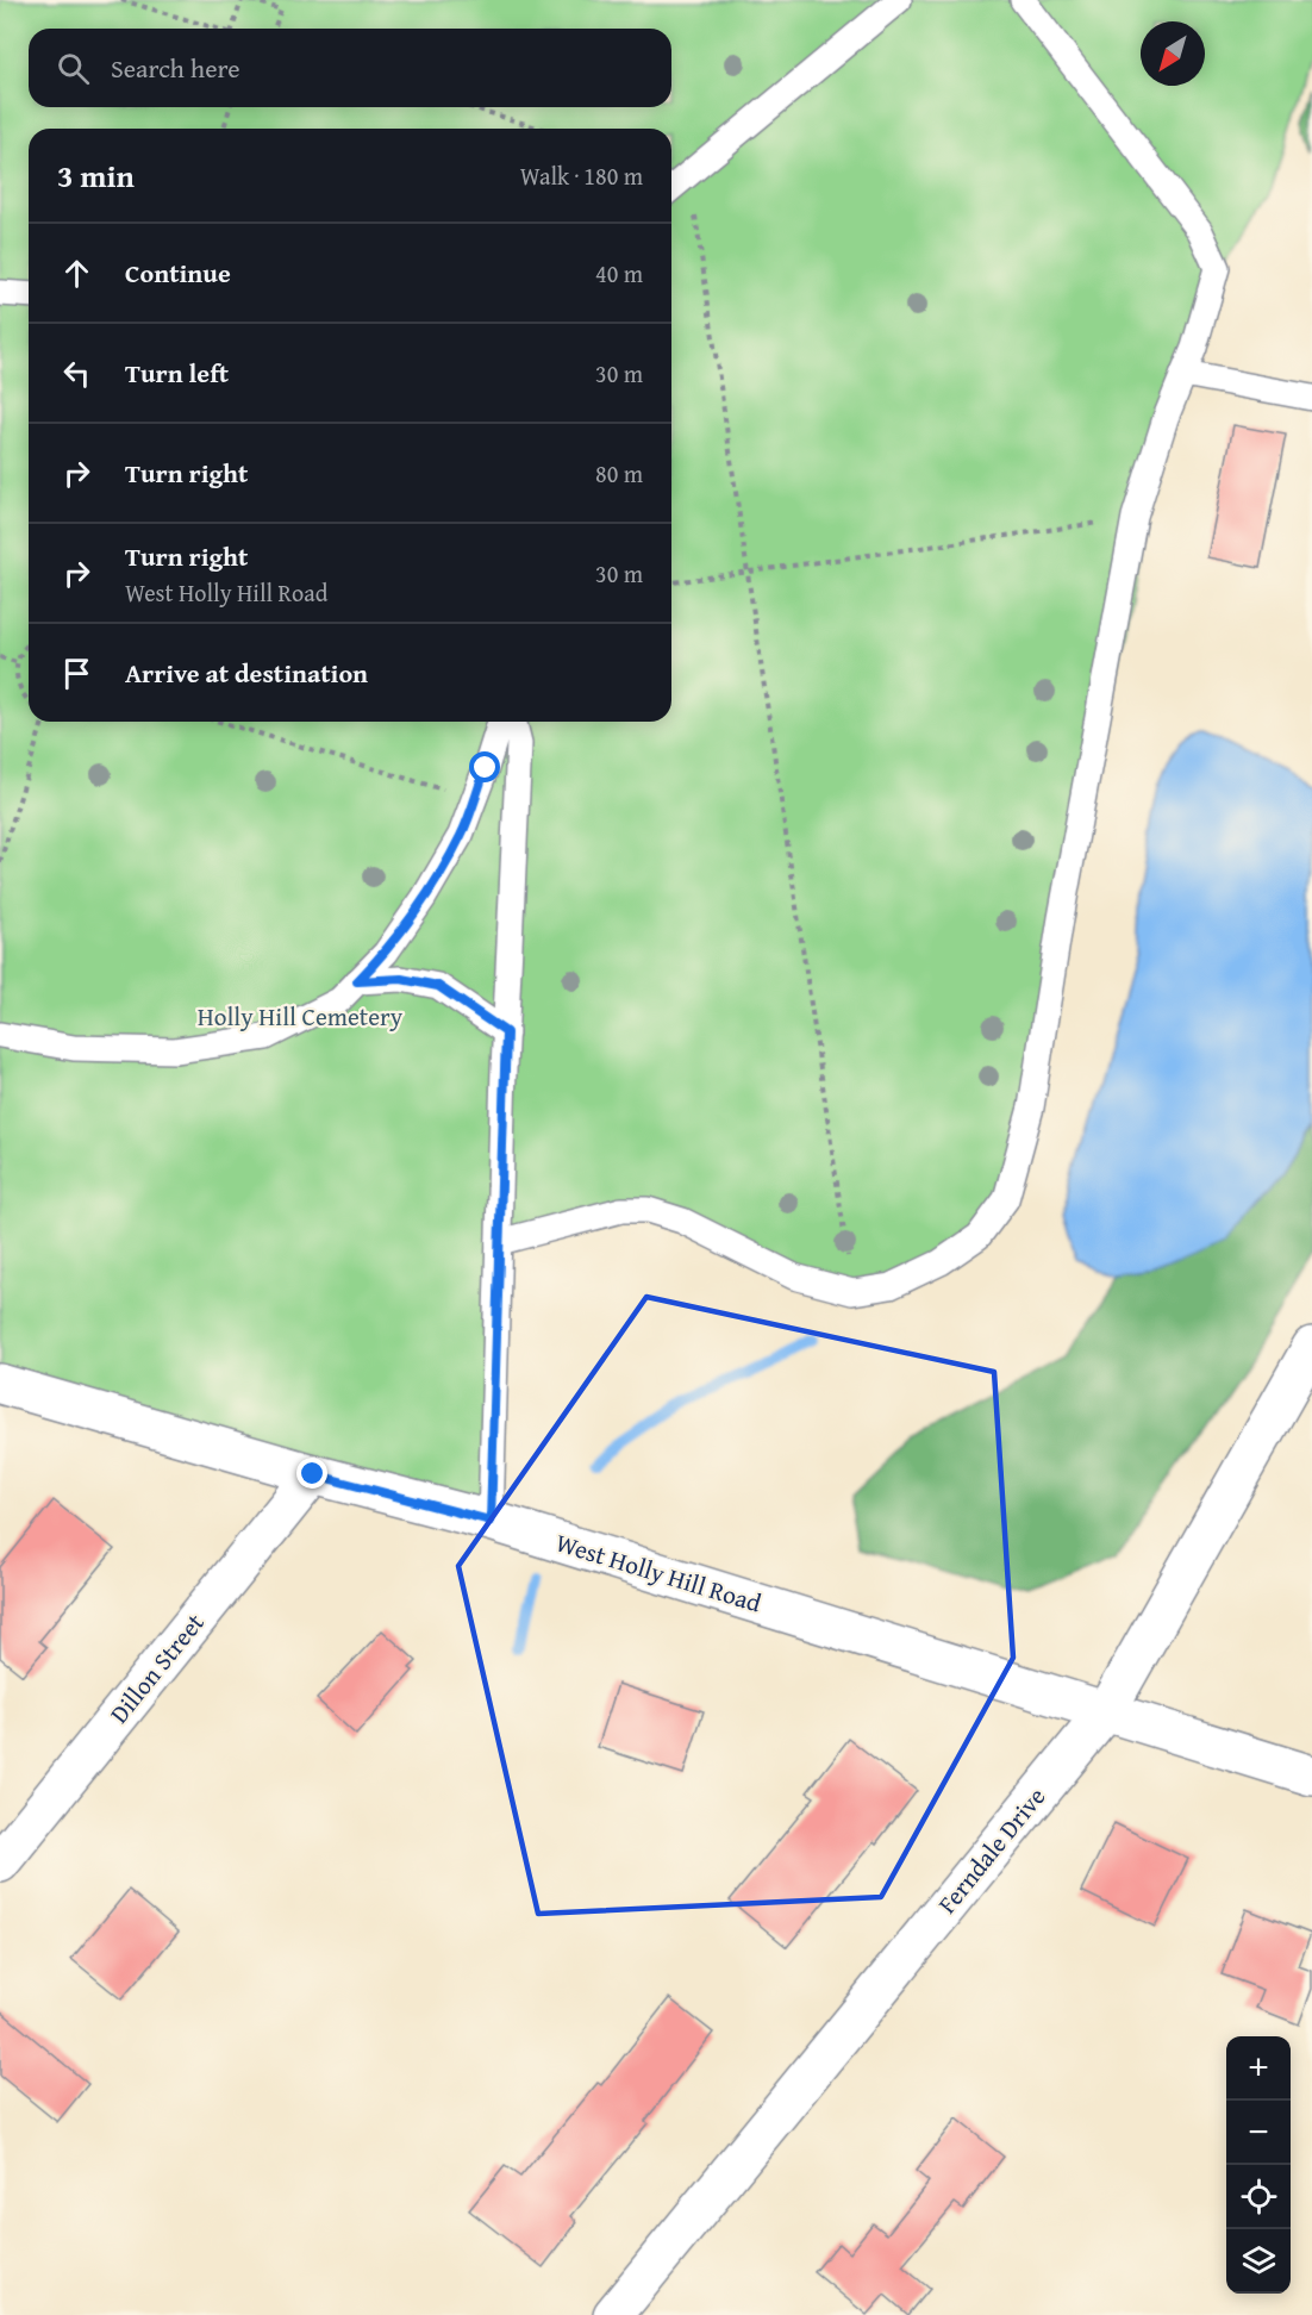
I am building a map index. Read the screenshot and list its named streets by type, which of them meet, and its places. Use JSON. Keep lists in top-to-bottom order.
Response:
{
  "streets": {
    "street": ["West Holly Hill Road", "Dillon Street", "Ferndale Drive"]
  },
  "crossings": [
    ["West Holly Hill Road", "Dillon Street"],
    ["West Holly Hill Road", "Ferndale Drive"]
  ],
  "parks": ["Holly Hill Cemetery"],
  "north": "bottom left",
  "page": {
    "search": "Search here",
    "heading": ["3 min", "Walk · 180 m"],
    "list": [
      ["Continue", "40 m"],
      ["Turn left", "30 m"],
      ["Turn right", "80 m"],
      ["Turn right", "West Holly Hill Road", "30 m"],
      "Arrive at destination"
    ],
    "map_buttons": ["+", "−"]
  }
}
